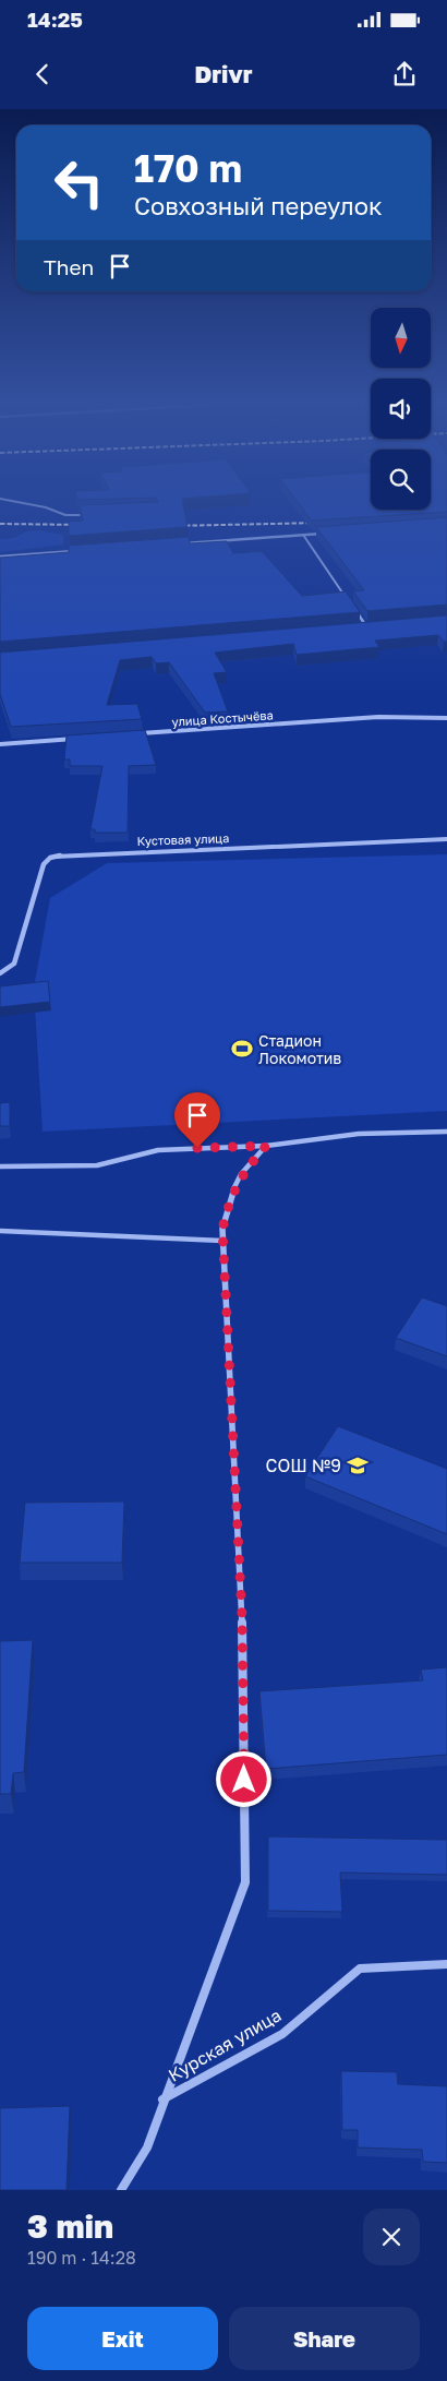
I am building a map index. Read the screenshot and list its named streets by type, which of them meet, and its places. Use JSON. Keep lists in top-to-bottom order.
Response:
{
  "streets": {
    "street": ["улица Костычёва", "Кустовая улица", "Курская улица"]
  },
  "places": {
    "sports": ["Стадион Локомотив"],
    "school or university": ["СОШ №9"]
  },
  "north": "bottom",
  "page": {
    "status": "14:25",
    "header": "Drivr",
    "turn": ["170 m", "Совхозный переулок"],
    "then": "Then",
    "heading": ["3 min", "190 m · 14:28"],
    "buttons": ["Exit", "Share"]
  }
}
